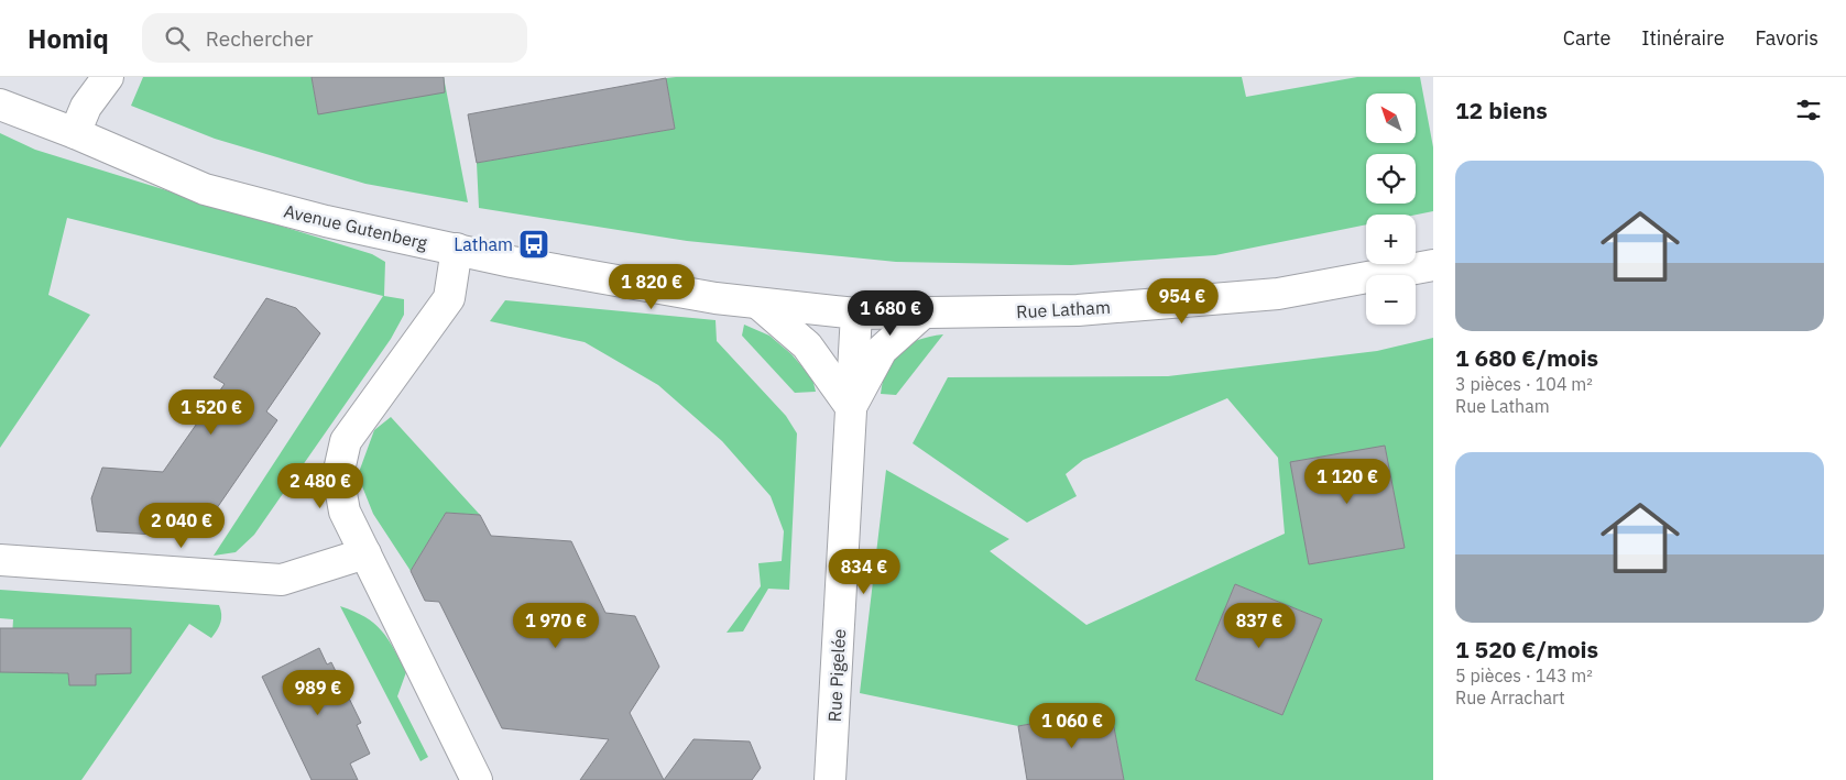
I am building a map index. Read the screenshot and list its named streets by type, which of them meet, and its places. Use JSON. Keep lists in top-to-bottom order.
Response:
{
  "streets": {
    "street": ["Avenue Gutenberg", "Rue Latham", "Rue Pigelée"]
  },
  "crossings": [
    ["Avenue Gutenberg", "Rue Latham"],
    ["Avenue Gutenberg", "Rue Pigelée"],
    ["Rue Latham", "Rue Pigelée"]
  ],
  "places": {
    "bus stop": ["Latham"]
  },
  "north": "top left",
  "page": {
    "header": "Homiq",
    "search": "Rechercher",
    "nav": ["Carte", "Itinéraire", "Favoris"],
    "heading": "12 biens",
    "map_buttons": ["+", "−"],
    "list": [
      {
        "name": "1 680 €/mois",
        "note": "3 pièces · 104 m² · Rue Latham"
      },
      {
        "name": "1 520 €/mois",
        "note": "5 pièces · 143 m² · Rue Arrachart"
      }
    ],
    "price": [
      "1 820 €",
      "954 €",
      "1 680 €",
      "1 520 €",
      "1 120 €",
      "2 480 €",
      "2 040 €",
      "834 €",
      "1 970 €",
      "837 €",
      "989 €",
      "1 060 €"
    ]
  }
}
